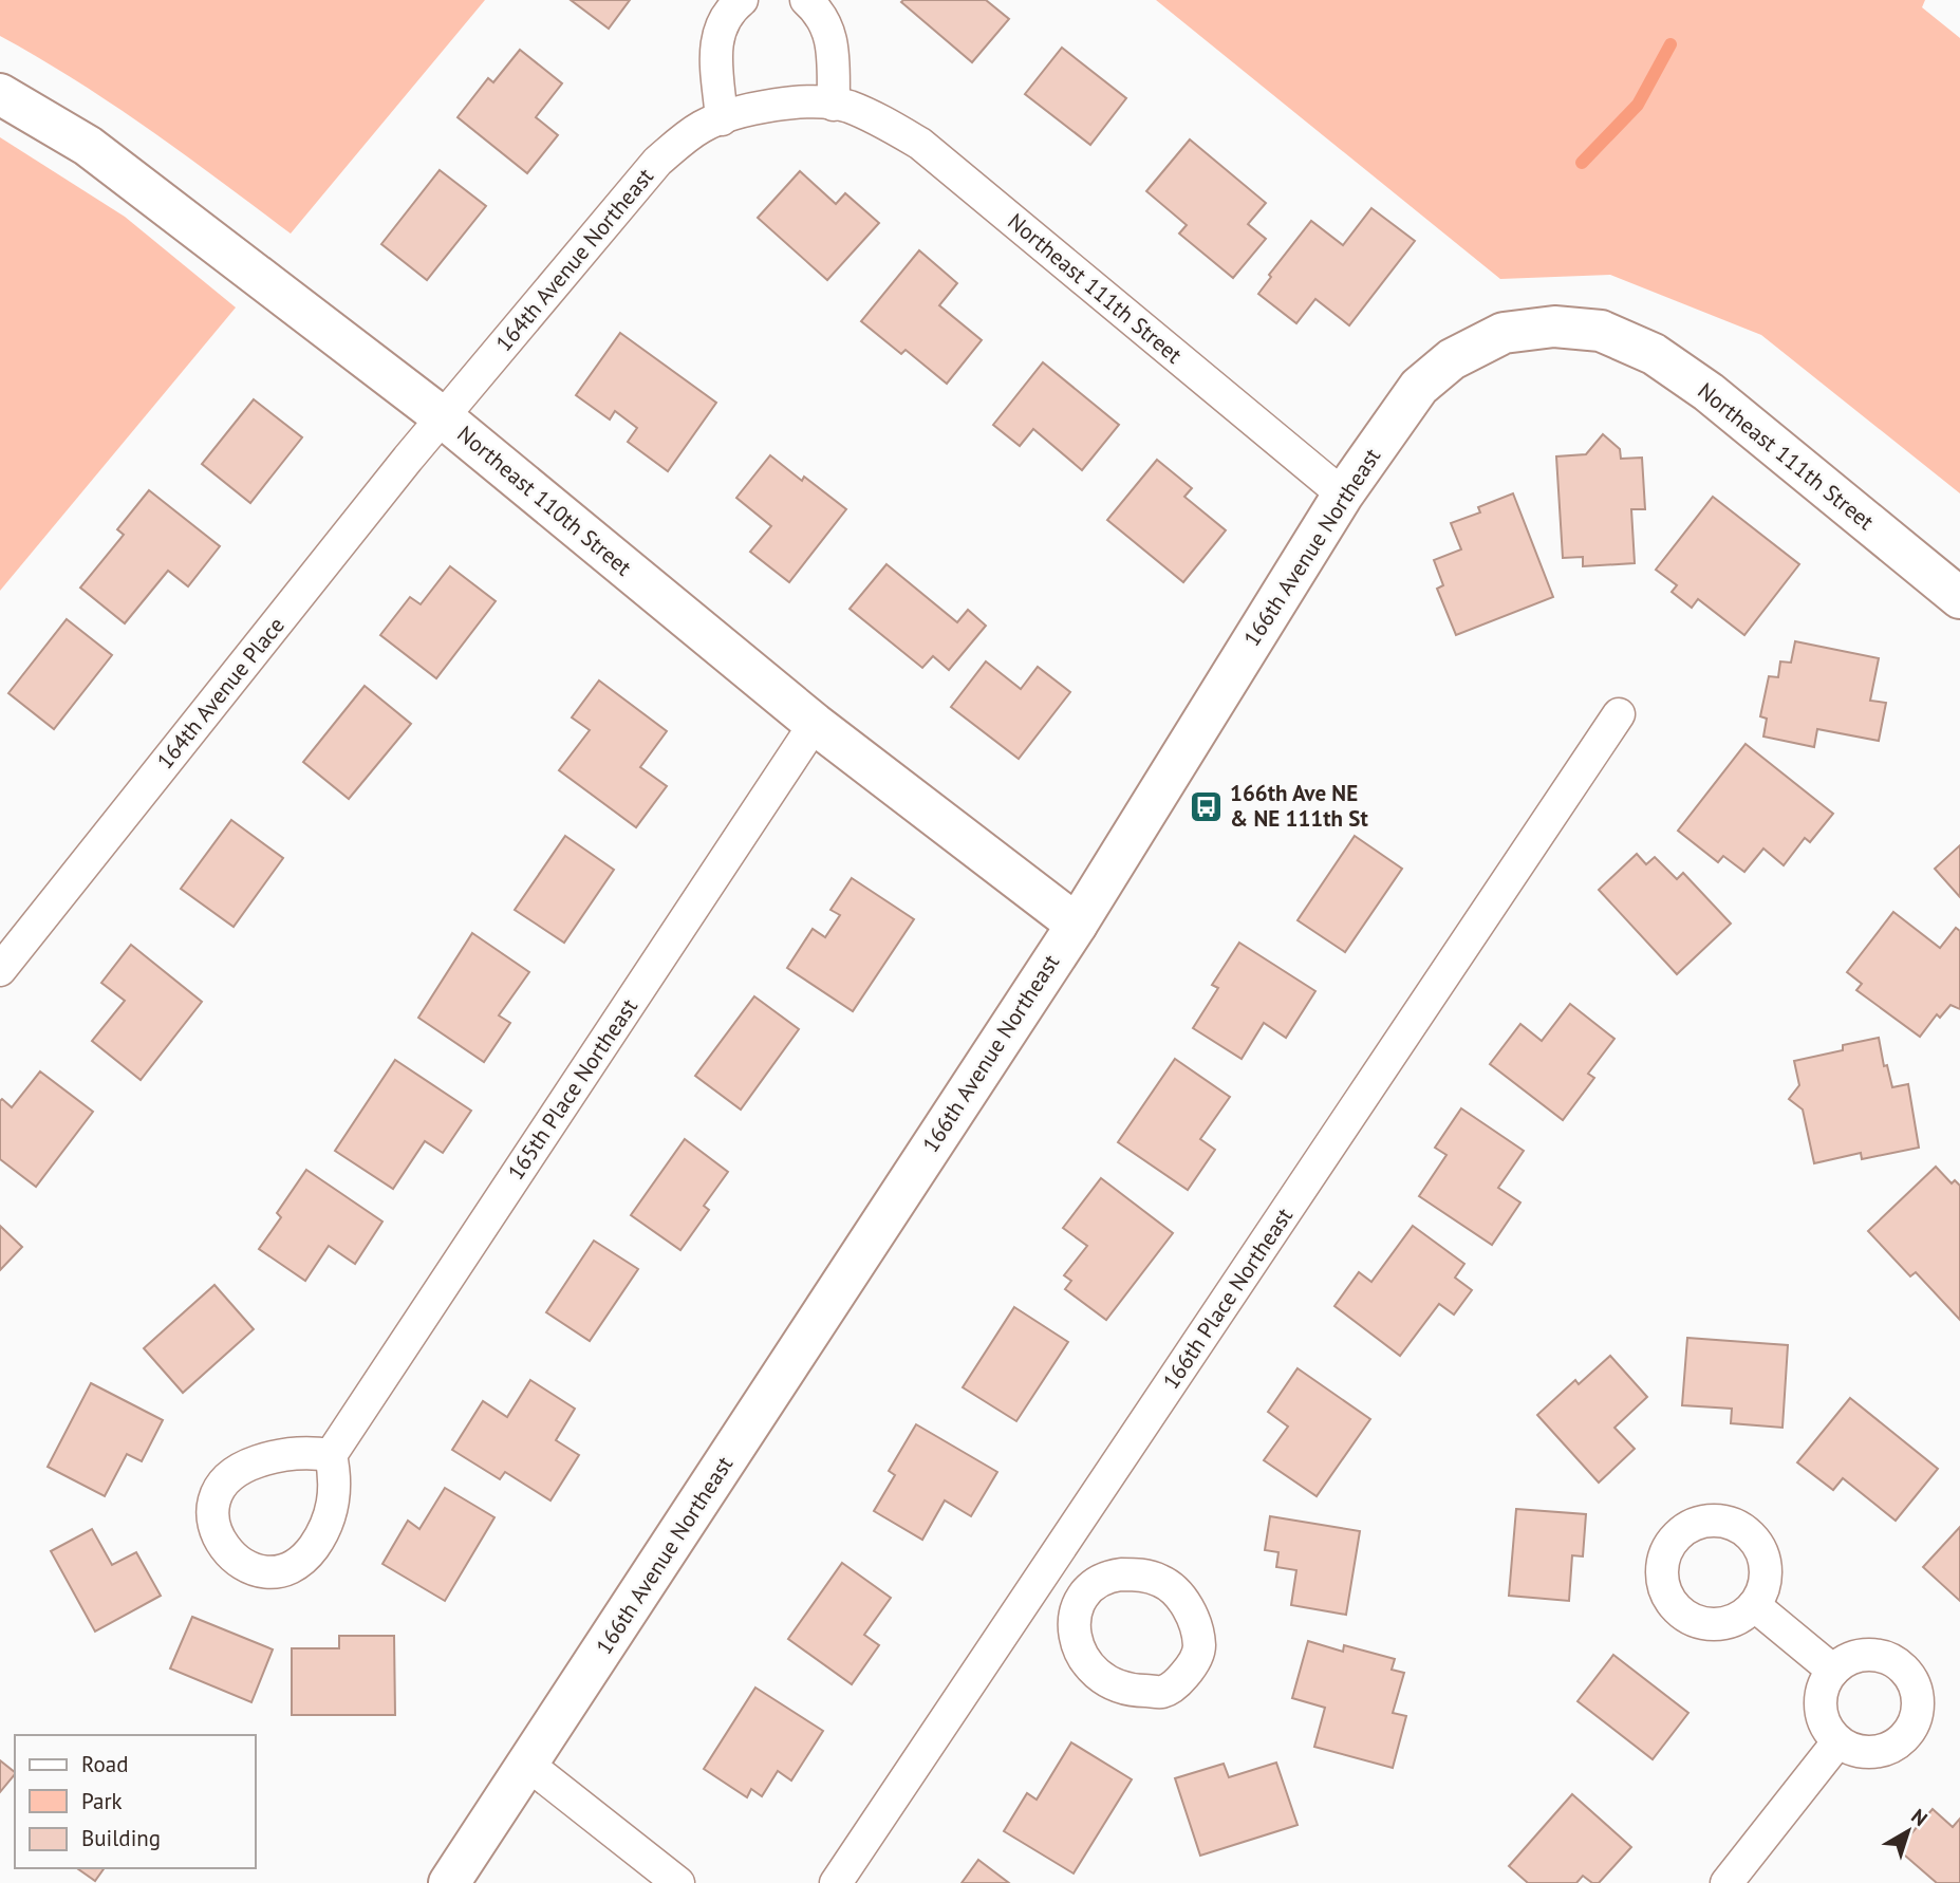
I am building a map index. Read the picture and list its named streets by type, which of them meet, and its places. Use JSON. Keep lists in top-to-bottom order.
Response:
{
  "streets": {
    "street": [
      "164th Avenue Northeast",
      "Northeast 111th Street",
      "Northeast 110th Street",
      "166th Avenue Northeast",
      "164th Avenue Place",
      "165th Place Northeast",
      "166th Place Northeast"
    ]
  },
  "crossings": [
    ["164th Avenue Northeast", "Northeast 111th Street"],
    ["164th Avenue Northeast", "Northeast 110th Street"],
    ["164th Avenue Northeast", "164th Avenue Place"],
    ["Northeast 111th Street", "166th Avenue Northeast"],
    ["Northeast 110th Street", "166th Avenue Northeast"],
    ["Northeast 110th Street", "164th Avenue Place"],
    ["Northeast 110th Street", "165th Place Northeast"]
  ],
  "places": {
    "bus stop": ["166th Ave NE & NE 111th St"]
  },
  "legend": ["Road", "Park", "Building"],
  "north": "top right"
}
